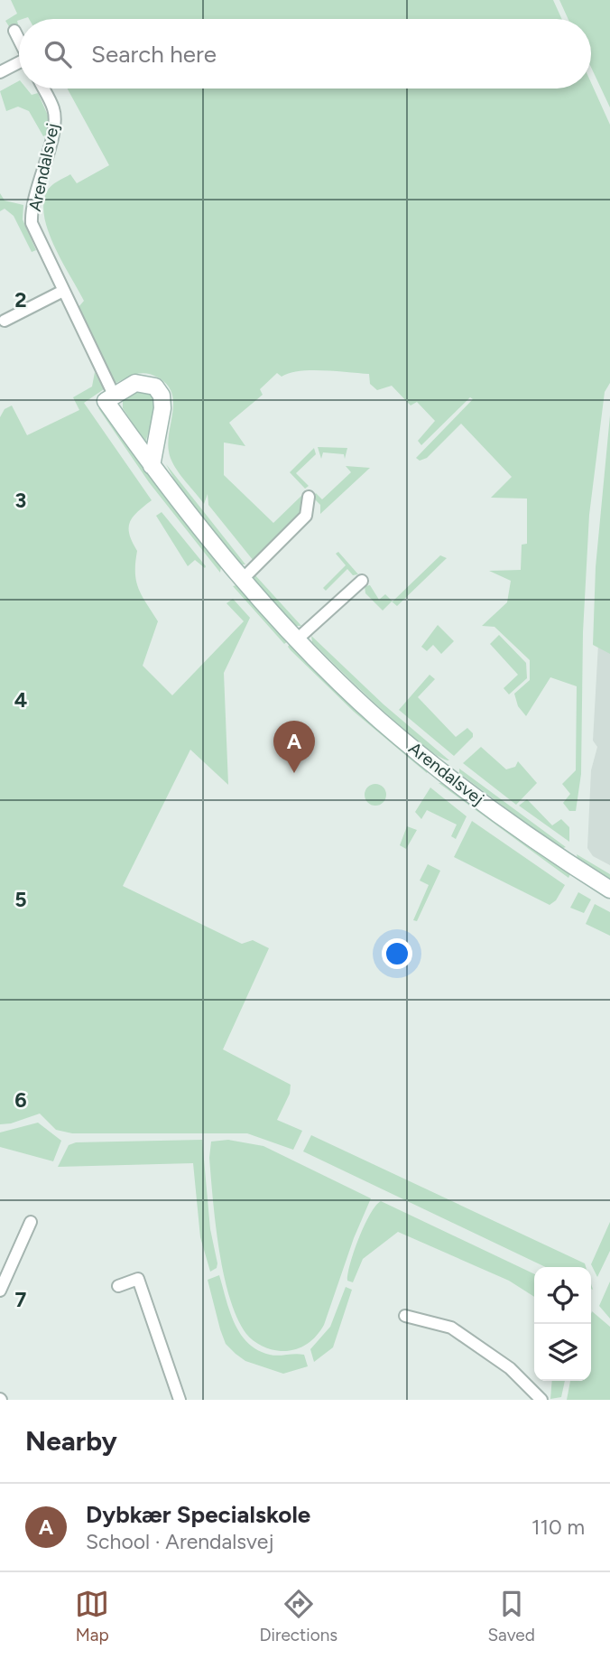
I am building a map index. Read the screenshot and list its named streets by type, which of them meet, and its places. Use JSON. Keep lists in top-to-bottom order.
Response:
{
  "streets": {
    "street": ["Arendalsvej"]
  },
  "page": {
    "search": "Search here",
    "pins": "A",
    "heading": "Nearby",
    "list": [
      {
        "mark": "A",
        "name": "Dybkær Specialskole",
        "note": "School · Arendalsvej",
        "value": "110 m"
      }
    ],
    "nav": ["Map", "Directions", "Saved"]
  },
  "grid": {
    "rows": [
      "2",
      "3",
      "4",
      "5",
      "6",
      "7"
    ]
  }
}
